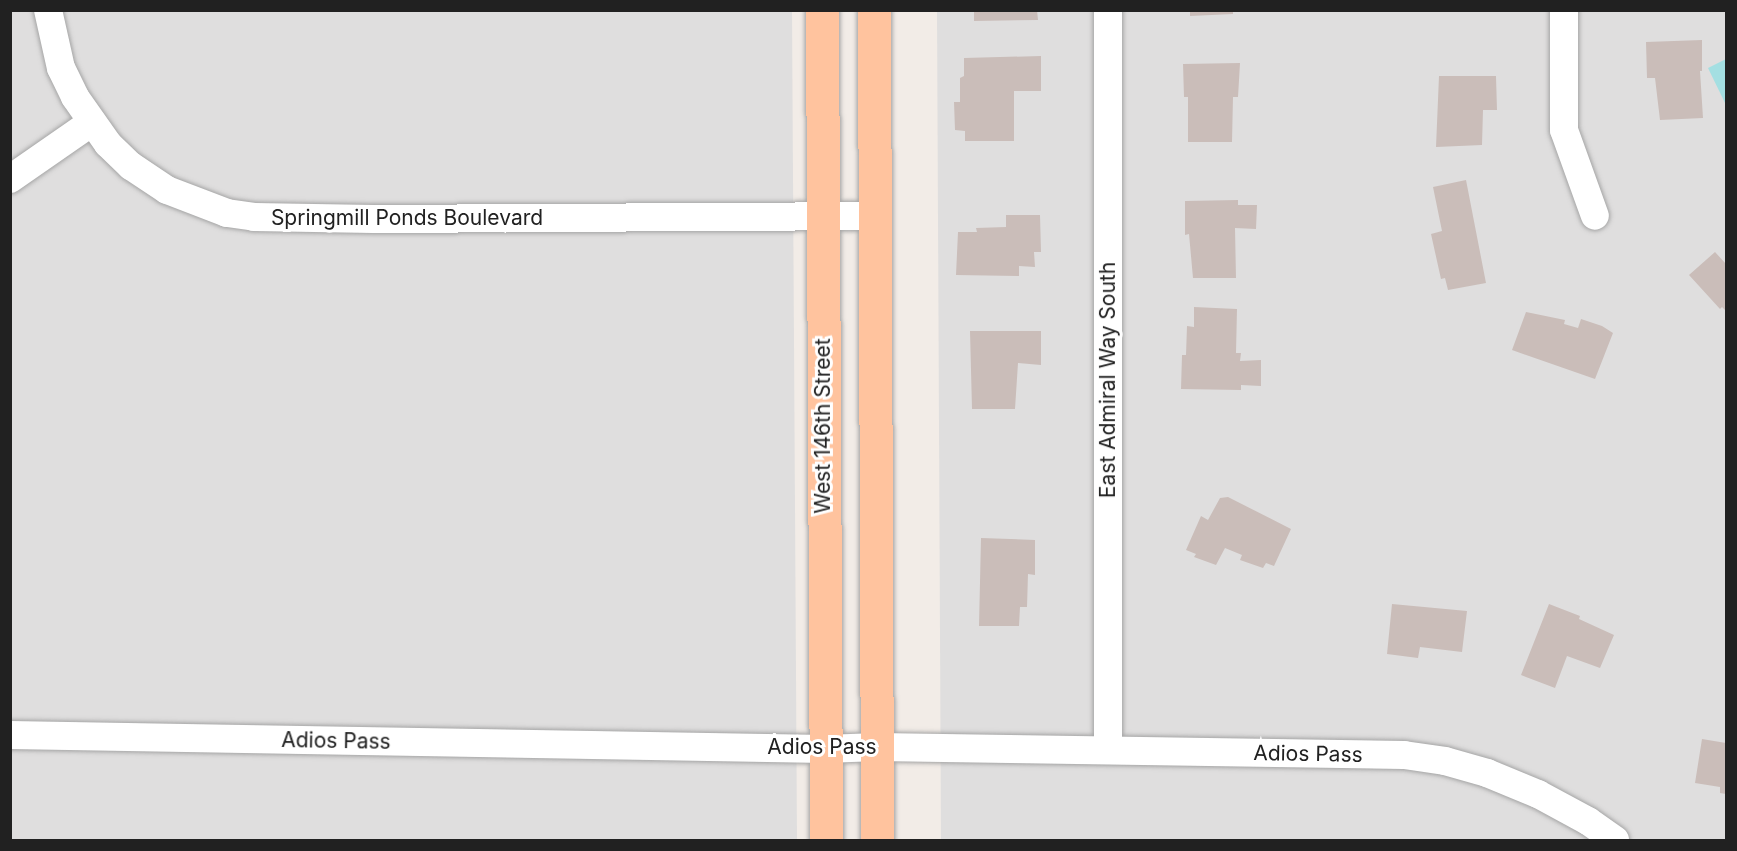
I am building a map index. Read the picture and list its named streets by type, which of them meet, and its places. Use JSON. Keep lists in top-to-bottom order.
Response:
{
  "streets": {
    "main road": ["West 146th Street"],
    "street": ["Springmill Ponds Boulevard", "East Admiral Way South", "Adios Pass"]
  },
  "crossings": [
    ["Springmill Ponds Boulevard", "West 146th Street"],
    ["East Admiral Way South", "Adios Pass"],
    ["West 146th Street", "Adios Pass"]
  ]
}
